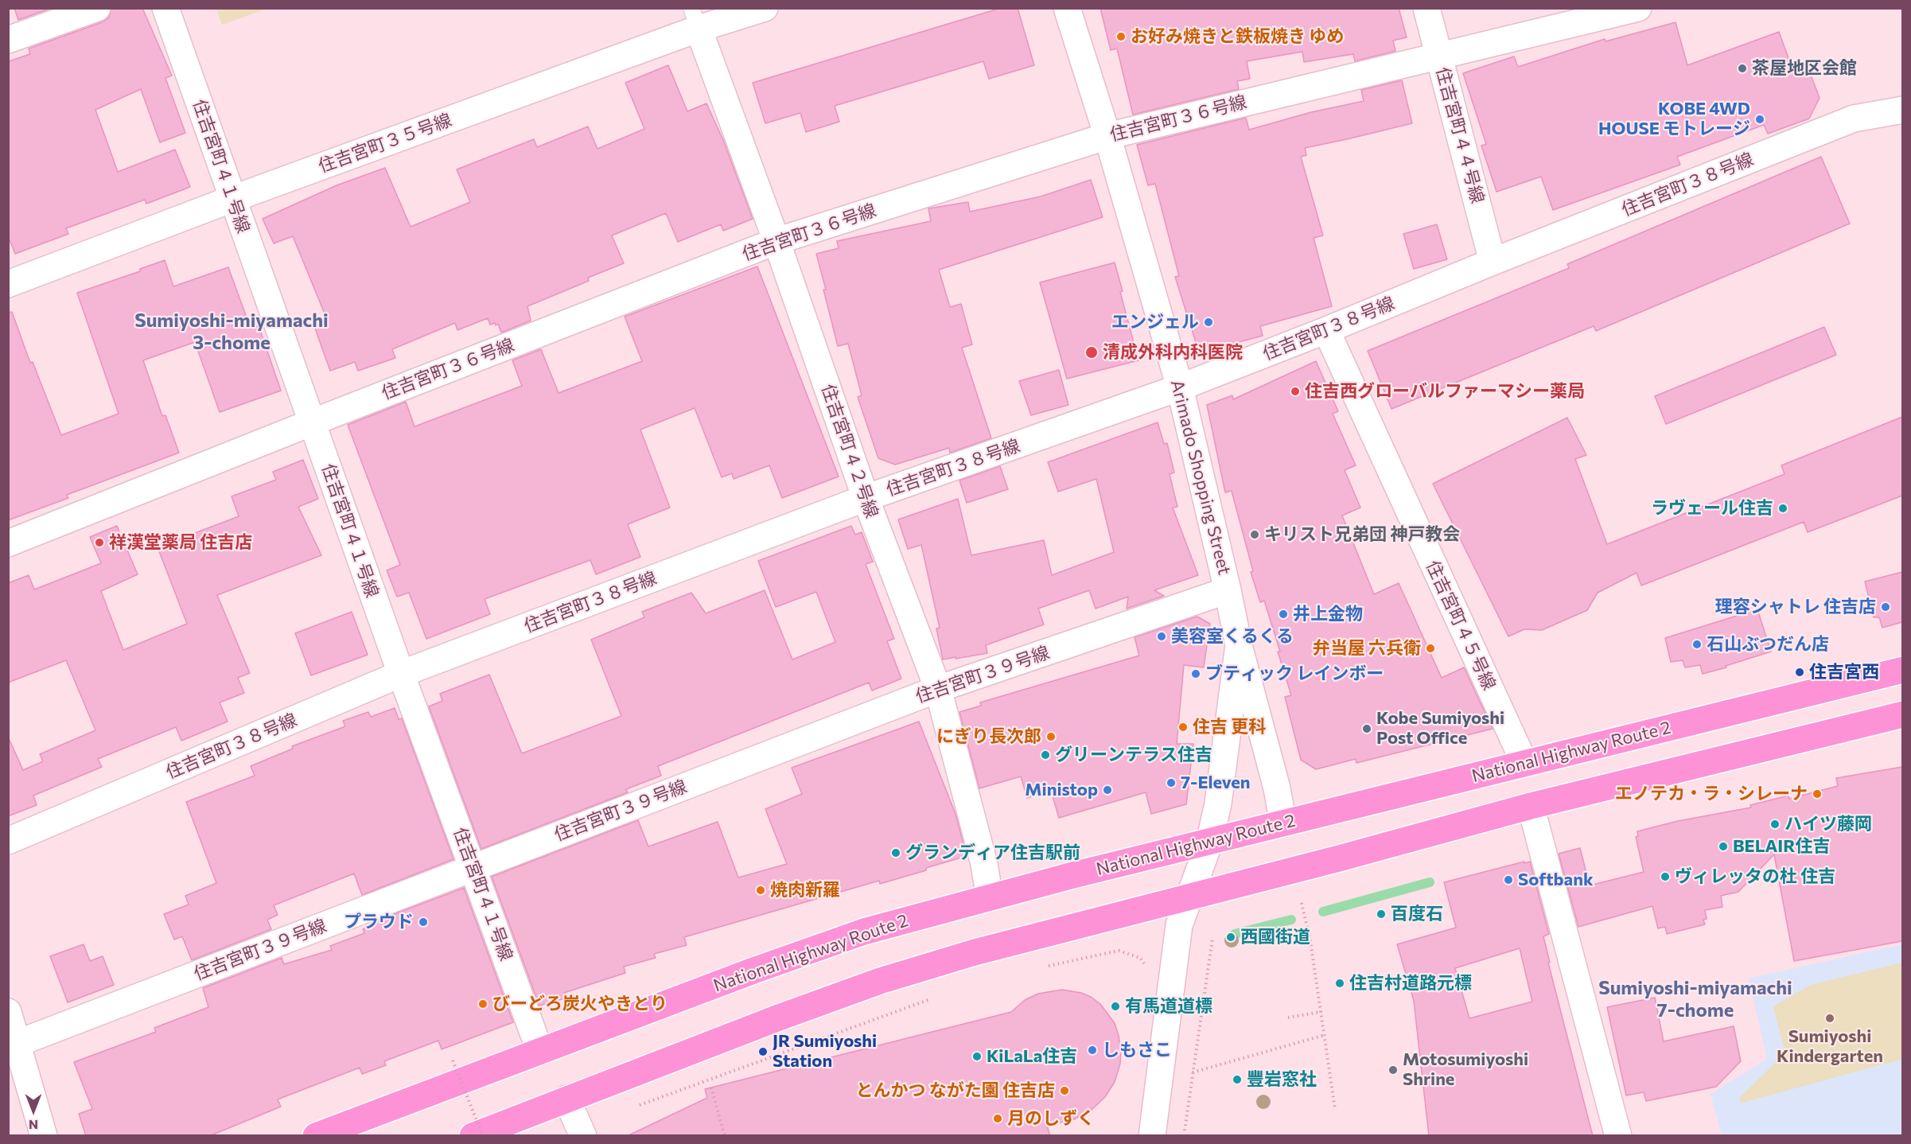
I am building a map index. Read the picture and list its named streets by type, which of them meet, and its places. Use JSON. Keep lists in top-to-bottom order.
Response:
{
  "streets": {
    "highway": ["National Highway Route 2"],
    "street": [
      "住吉宮町３６号線",
      "住吉宮町４４号線",
      "住吉宮町３５号線",
      "住吉宮町４１号線",
      "住吉宮町３８号線",
      "住吉宮町４２号線",
      "Arimado Shopping Street",
      "住吉宮町４５号線",
      "住吉宮町３９号線"
    ]
  },
  "crossings": [
    ["住吉宮町３６号線", "住吉宮町４４号線"],
    ["住吉宮町３６号線", "住吉宮町４１号線"],
    ["住吉宮町３６号線", "住吉宮町４２号線"],
    ["住吉宮町３６号線", "Arimado Shopping Street"],
    ["住吉宮町４４号線", "住吉宮町３８号線"],
    ["住吉宮町３５号線", "住吉宮町４１号線"],
    ["住吉宮町３５号線", "住吉宮町４２号線"],
    ["住吉宮町４１号線", "住吉宮町３８号線"],
    ["住吉宮町４１号線", "住吉宮町３９号線"],
    ["住吉宮町４１号線", "National Highway Route 2"],
    ["住吉宮町３８号線", "住吉宮町４２号線"],
    ["住吉宮町３８号線", "Arimado Shopping Street"],
    ["住吉宮町３８号線", "住吉宮町４５号線"],
    ["住吉宮町４２号線", "住吉宮町３９号線"],
    ["住吉宮町４２号線", "National Highway Route 2"],
    ["Arimado Shopping Street", "住吉宮町３９号線"],
    ["Arimado Shopping Street", "National Highway Route 2"],
    ["住吉宮町４５号線", "National Highway Route 2"]
  ],
  "districts": ["Sumiyoshi-miyamachi 3-chome", "Sumiyoshi-miyamachi 7-chome"],
  "places": [
    "お好み焼きと鉄板焼き ゆめ",
    "茶屋地区会館",
    "KOBE 4WD HOUSE モトレージ",
    "エンジェル",
    "清成外科内科医院",
    "住吉西グローバルファーマシー薬局",
    "ラヴェール住吉",
    "キリスト兄弟団 神戸教会",
    "祥漢堂薬局 住吉店",
    "理容シャトレ 住吉店",
    "井上金物",
    "美容室くるくる",
    "石山ぶつだん店",
    "弁当屋 六兵衛",
    "住吉宮西",
    "ブティック レインボー",
    "住吉 更科",
    "Kobe Sumiyoshi Post Office",
    "にぎり長次郎",
    "グリーンテラス住吉",
    "7-Eleven",
    "Ministop",
    "エノテカ・ラ・シレーナ",
    "ハイツ藤岡",
    "BELAIR住吉",
    "グランディア住吉駅前",
    "ヴィレッタの杜 住吉",
    "Softbank",
    "焼肉新羅",
    "百度石",
    "プラウド",
    "西國街道",
    "住吉村道路元標",
    "びーどろ炭火やきとり",
    "有馬道道標",
    "Sumiyoshi Kindergarten",
    "しもさこ",
    "JR Sumiyoshi Station",
    "KiLaLa住吉",
    "Motosumiyoshi Shrine",
    "豐岩窓社",
    "とんかつ ながた園 住吉店",
    "月のしずく"
  ],
  "north": "bottom"
}
